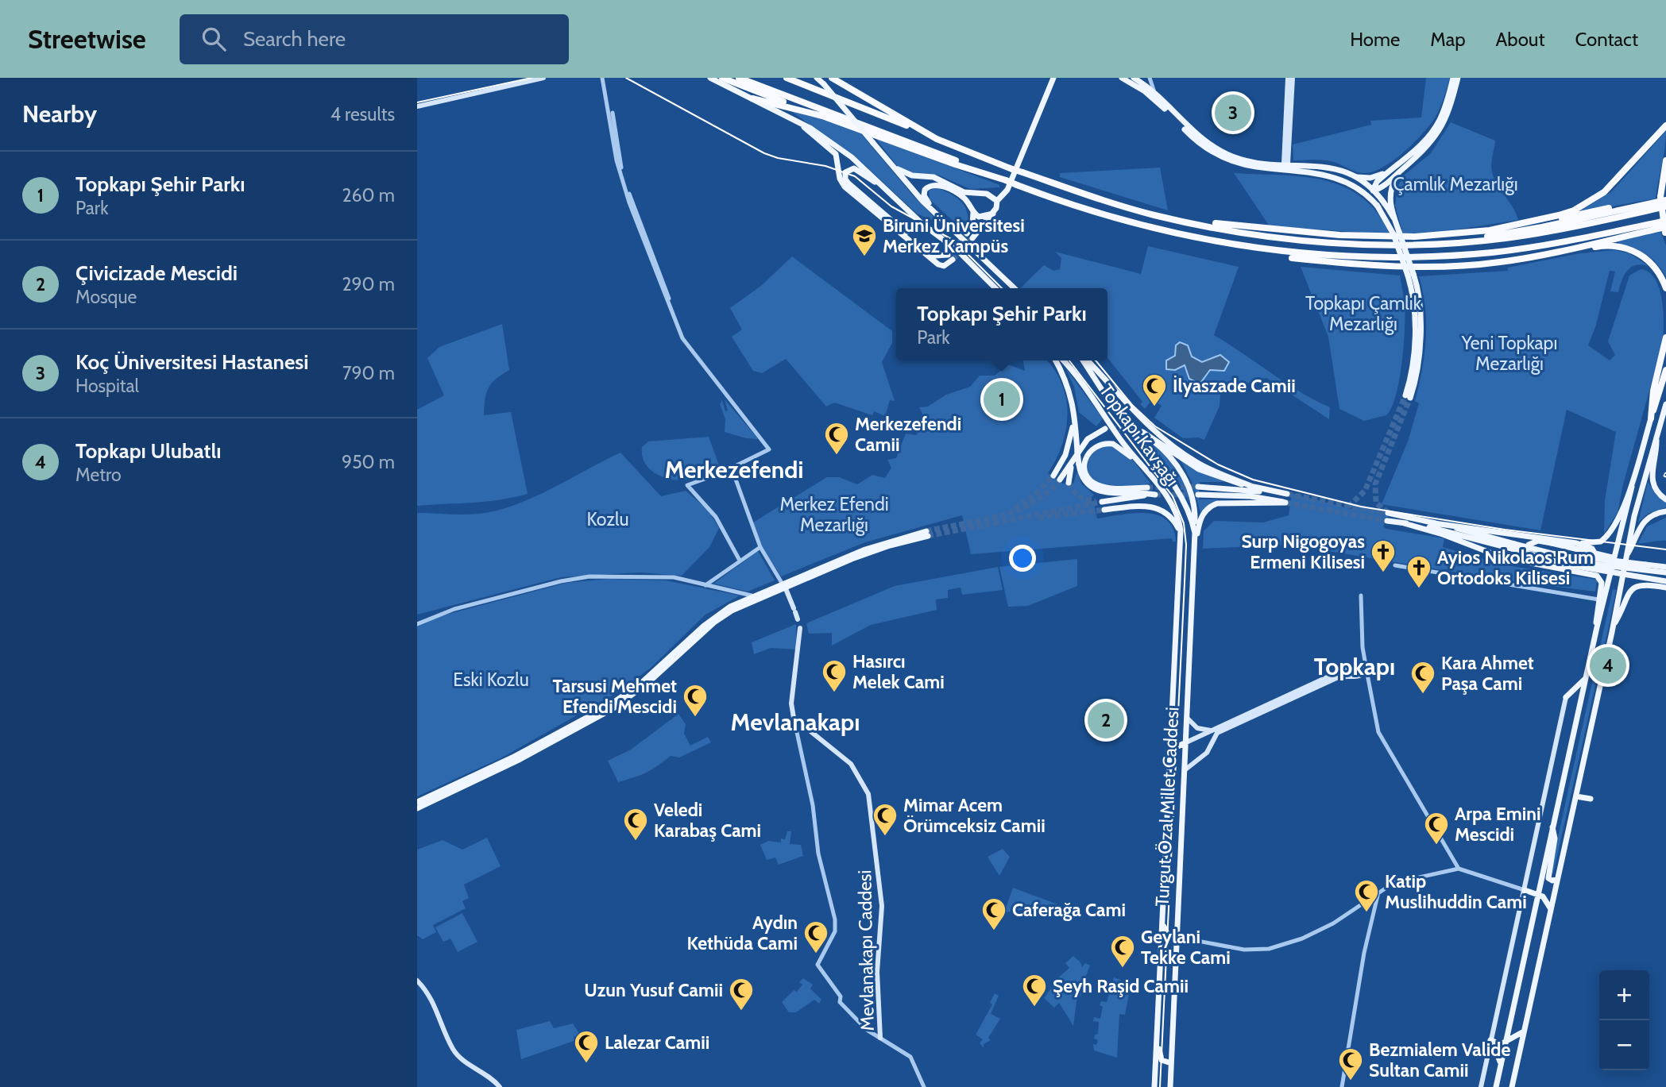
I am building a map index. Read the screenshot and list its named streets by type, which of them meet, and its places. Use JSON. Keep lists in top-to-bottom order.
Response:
{
  "streets": {
    "main road": ["Topkapı Kavşağı", "Turgut Özal Millet Caddesi", "Mevlanakapı Caddesi"]
  },
  "crossings": [
    ["Topkapı Kavşağı", "Turgut Özal Millet Caddesi"]
  ],
  "districts": ["Merkezefendi", "Topkapı", "Mevlanakapı"],
  "parks": [
    "Çamlık Mezarlığı",
    "Topkapı Çamlık Mezarlığı",
    "Yeni Topkapı Mezarlığı",
    "Merkez Efendi Mezarlığı",
    "Kozlu",
    "Eski Kozlu"
  ],
  "places": {
    "school or university": ["Biruni Üniversitesi Merkez Kampüs"],
    "mosque": [
      "İlyaszade Camii",
      "Merkezefendi Camii",
      "Hasırcı Melek Cami",
      "Kara Ahmet Paşa Cami",
      "Tarsusi Mehmet Efendi Mescidi",
      "Mimar Acem Örümceksiz Camii",
      "Veledi Karabaş Cami",
      "Arpa Emini Mescidi",
      "Katip Muslihuddin Cami",
      "Caferağa Cami",
      "Aydın Kethüda Cami",
      "Geylani Tekke Cami",
      "Şeyh Raşid Camii",
      "Uzun Yusuf Camii",
      "Lalezar Camii",
      "Bezmialem Valide Sultan Camii"
    ],
    "church": ["Surp Nigogoyas Ermeni Kilisesi", "Ayios Nikolaos Rum Ortodoks Kilisesi"]
  },
  "page": {
    "header": "Streetwise",
    "search": "Search here",
    "nav": [
      "Home",
      "Map",
      "About",
      "Contact"
    ],
    "heading": ["Nearby", "4 results"],
    "pins": [
      "3",
      "1",
      "4",
      "2"
    ],
    "list": [
      {
        "mark": "1",
        "name": "Topkapı Şehir Parkı",
        "note": "Park",
        "value": "260 m"
      },
      {
        "mark": "2",
        "name": "Çivicizade Mescidi",
        "note": "Mosque",
        "value": "290 m"
      },
      {
        "mark": "3",
        "name": "Koç Üniversitesi Hastanesi",
        "note": "Hospital",
        "value": "790 m"
      },
      {
        "mark": "4",
        "name": "Topkapı Ulubatlı",
        "note": "Metro",
        "value": "950 m"
      }
    ],
    "popup": ["Topkapı Şehir Parkı", "Park"],
    "map_buttons": ["+", "−"]
  }
}
